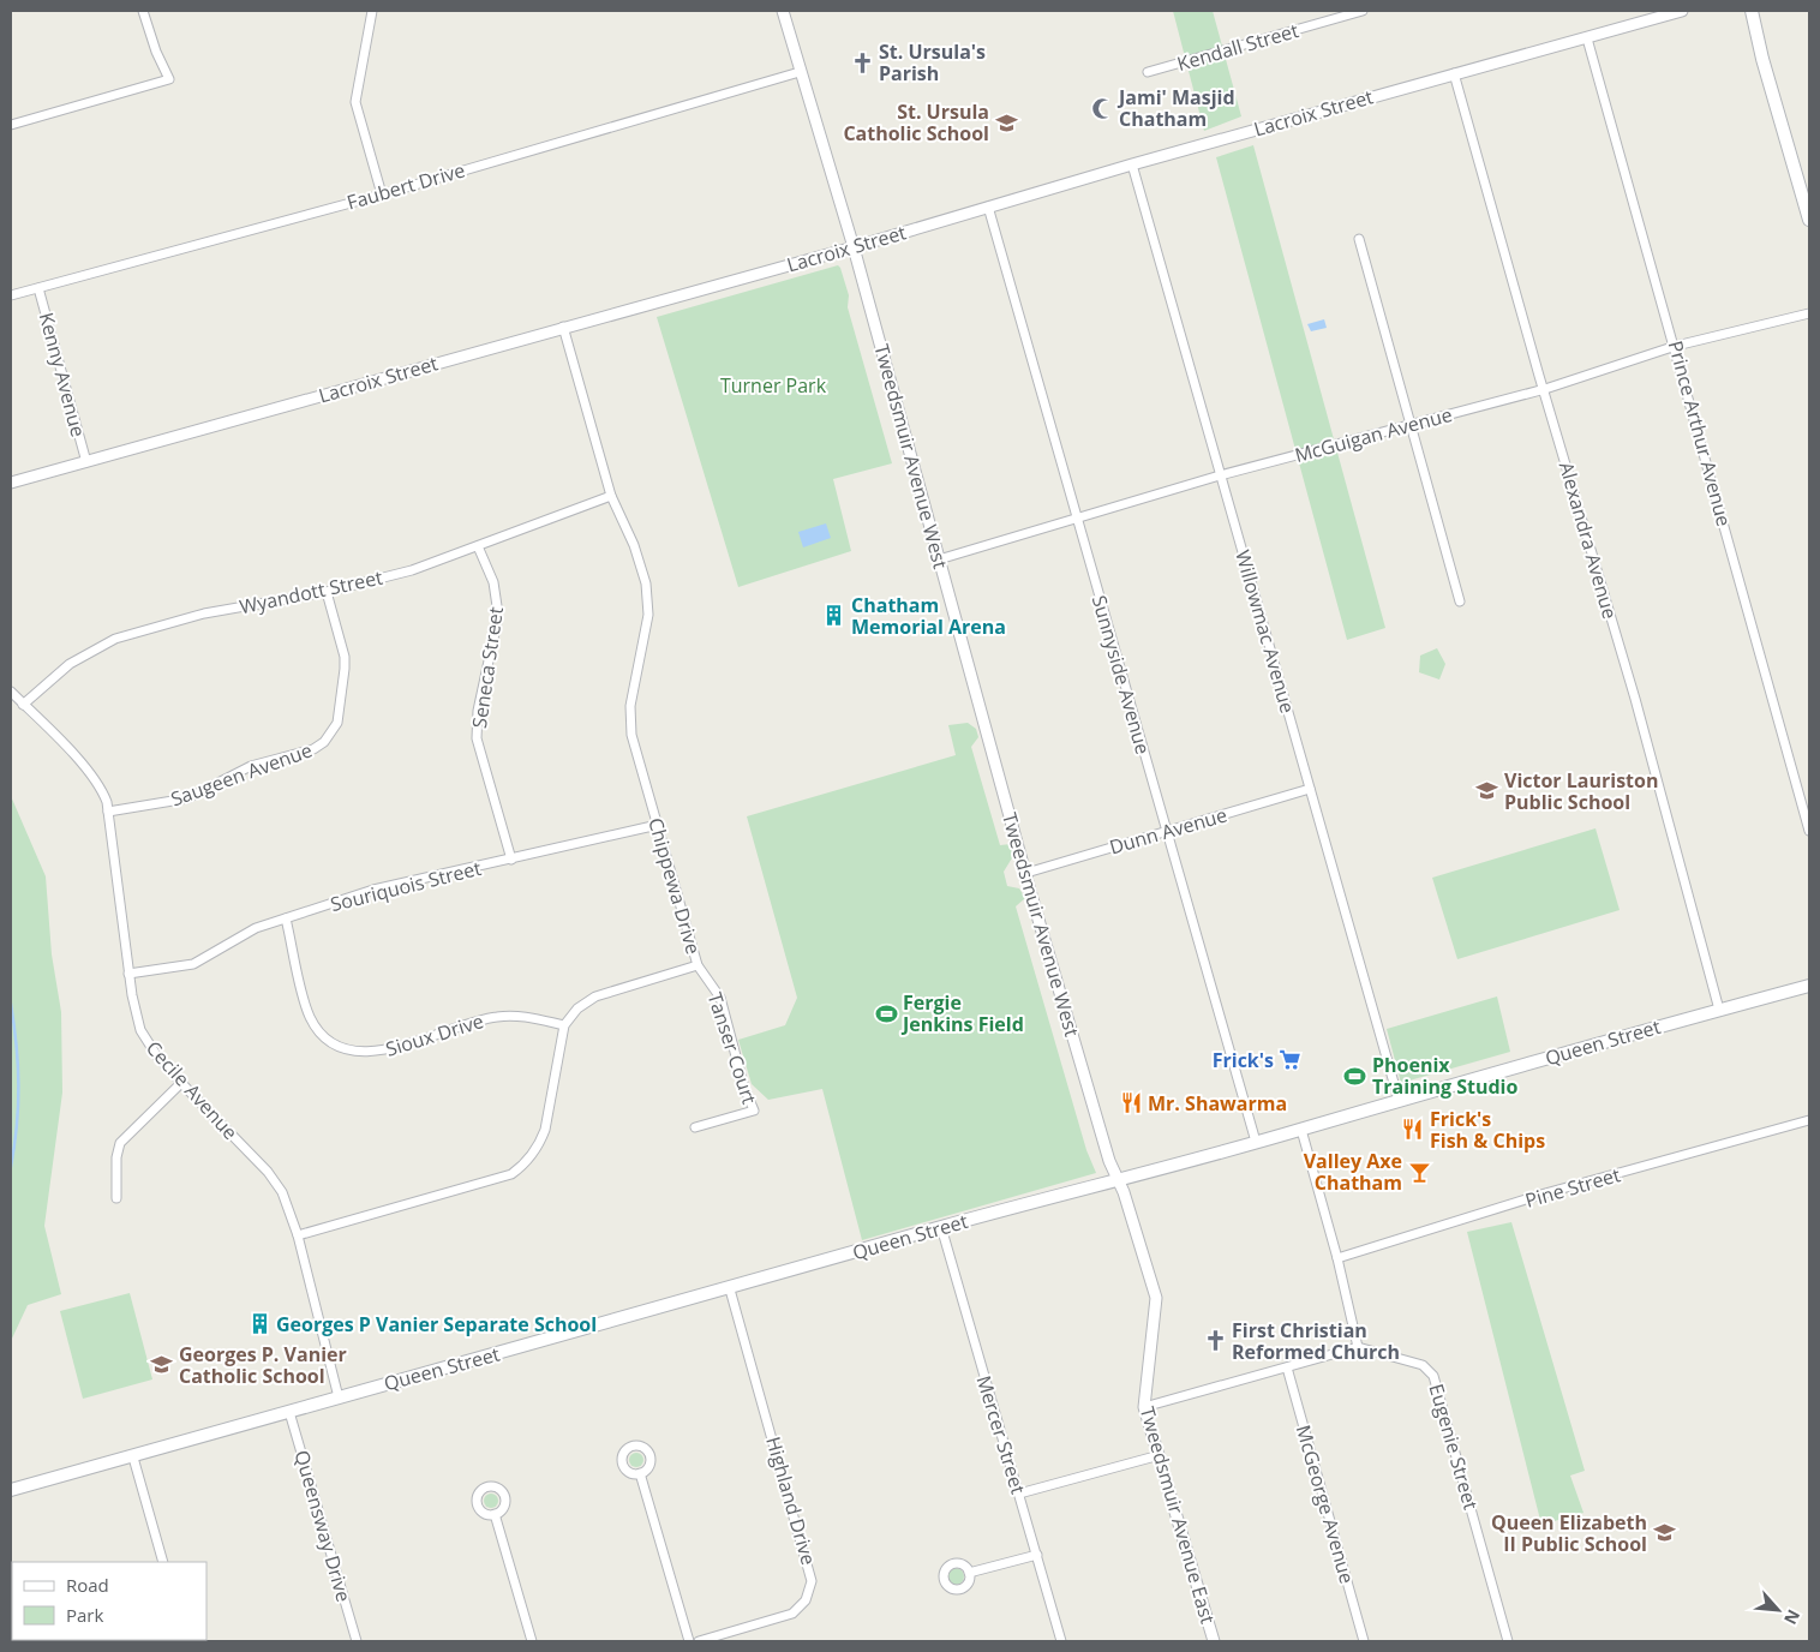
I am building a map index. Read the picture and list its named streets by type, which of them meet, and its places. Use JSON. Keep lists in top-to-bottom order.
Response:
{
  "streets": {
    "main road": ["Queen Street"],
    "street": [
      "Kendall Street",
      "Lacroix Street",
      "Faubert Drive",
      "Kenny Avenue",
      "Prince Arthur Avenue",
      "McGuigan Avenue",
      "Tweedsmuir Avenue West",
      "Alexandra Avenue",
      "Wyandott Street",
      "Willowmac Avenue",
      "Seneca Street",
      "Sunnyside Avenue",
      "Saugeen Avenue",
      "Dunn Avenue",
      "Souriquois Street",
      "Chippewa Drive",
      "Sioux Drive",
      "Tanser Court",
      "Cecile Avenue",
      "Pine Street",
      "Mercer Street",
      "Eugenie Street",
      "Highland Drive",
      "McGeorge Avenue",
      "Tweedsmuir Avenue East",
      "Queensway Drive"
    ]
  },
  "crossings": [
    ["Lacroix Street", "Kenny Avenue"],
    ["Lacroix Street", "Prince Arthur Avenue"],
    ["Lacroix Street", "Tweedsmuir Avenue West"],
    ["Lacroix Street", "Alexandra Avenue"],
    ["Lacroix Street", "Willowmac Avenue"],
    ["Lacroix Street", "Sunnyside Avenue"],
    ["Lacroix Street", "Chippewa Drive"],
    ["Faubert Drive", "Kenny Avenue"],
    ["Faubert Drive", "Tweedsmuir Avenue West"],
    ["Prince Arthur Avenue", "McGuigan Avenue"],
    ["McGuigan Avenue", "Tweedsmuir Avenue West"],
    ["McGuigan Avenue", "Alexandra Avenue"],
    ["McGuigan Avenue", "Willowmac Avenue"],
    ["McGuigan Avenue", "Sunnyside Avenue"],
    ["Tweedsmuir Avenue West", "Dunn Avenue"],
    ["Tweedsmuir Avenue West", "Queen Street"],
    ["Tweedsmuir Avenue West", "Tweedsmuir Avenue East"],
    ["Alexandra Avenue", "Queen Street"],
    ["Wyandott Street", "Seneca Street"],
    ["Wyandott Street", "Saugeen Avenue"],
    ["Wyandott Street", "Chippewa Drive"],
    ["Wyandott Street", "Cecile Avenue"],
    ["Willowmac Avenue", "Dunn Avenue"],
    ["Willowmac Avenue", "Queen Street"],
    ["Seneca Street", "Souriquois Street"],
    ["Sunnyside Avenue", "Dunn Avenue"],
    ["Sunnyside Avenue", "Queen Street"],
    ["Saugeen Avenue", "Cecile Avenue"],
    ["Souriquois Street", "Chippewa Drive"],
    ["Souriquois Street", "Sioux Drive"],
    ["Souriquois Street", "Cecile Avenue"],
    ["Chippewa Drive", "Sioux Drive"],
    ["Chippewa Drive", "Tanser Court"],
    ["Queen Street", "Cecile Avenue"],
    ["Queen Street", "Mercer Street"],
    ["Queen Street", "Highland Drive"],
    ["Queen Street", "Tweedsmuir Avenue East"],
    ["Queen Street", "Queensway Drive"]
  ],
  "parks": ["Turner Park"],
  "places": {
    "church": ["St. Ursula's Parish", "First Christian Reformed Church"],
    "mosque": ["Jami' Masjid Chatham"],
    "school or university": [
      "St. Ursula Catholic School",
      "Victor Lauriston Public School",
      "Georges P. Vanier Catholic School",
      "Queen Elizabeth II Public School"
    ],
    "building": ["Chatham Memorial Arena", "Georges P Vanier Separate School"],
    "sports": ["Fergie Jenkins Field", "Phoenix Training Studio"],
    "supermarket": ["Frick's"],
    "restaurant": ["Mr. Shawarma", "Frick's Fish & Chips"],
    "bar": ["Valley Axe Chatham"]
  },
  "legend": ["Road", "Park"],
  "north": "bottom right"
}
